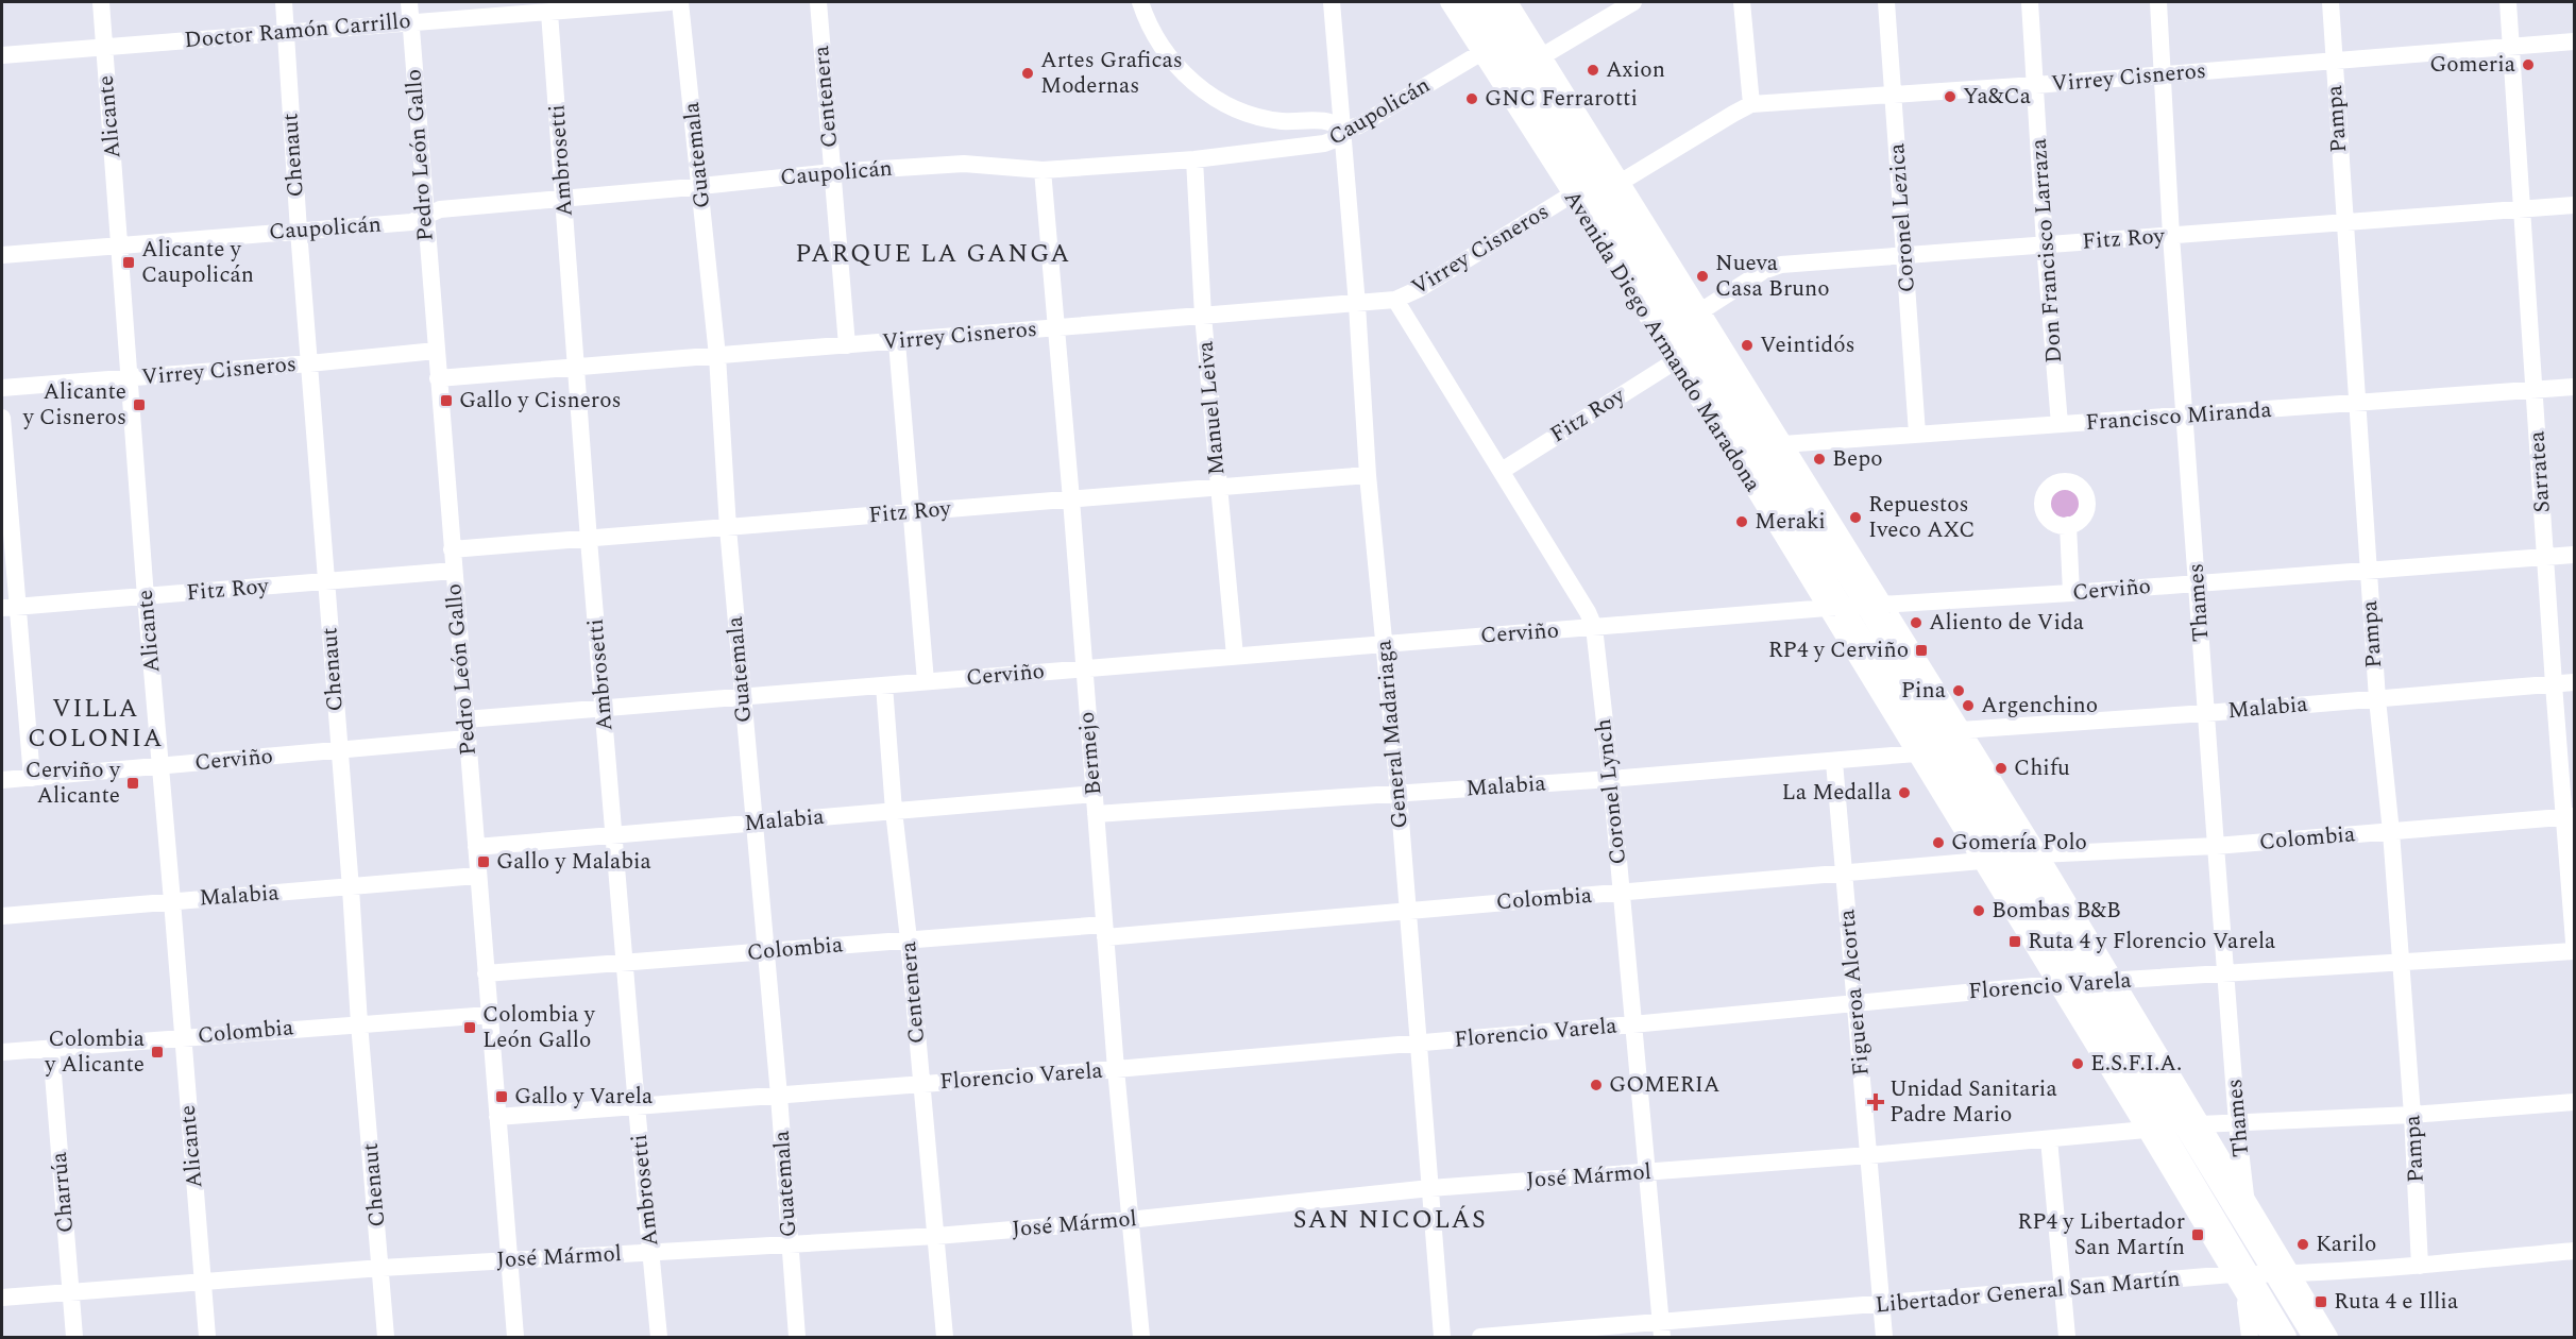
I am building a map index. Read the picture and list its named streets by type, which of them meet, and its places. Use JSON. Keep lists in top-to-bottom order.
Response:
{
  "streets": {
    "main road": ["Avenida Diego Armando Maradona"],
    "street": [
      "Doctor Ramón Carrillo",
      "Virrey Cisneros",
      "Centenera",
      "Caupolicán",
      "Alicante",
      "Pampa",
      "Chenaut",
      "Pedro León Gallo",
      "Guatemala",
      "Ambrosetti",
      "Coronel Lezica",
      "Fitz Roy",
      "Don Francisco Larraza",
      "Manuel Leiva",
      "Francisco Miranda",
      "Sarratea",
      "Cerviño",
      "Thames",
      "Malabia",
      "General Madariaga",
      "Bermejo",
      "Coronel Lynch",
      "Colombia",
      "Florencio Varela",
      "Figueroa Alcorta",
      "José Mármol",
      "Charrúa",
      "Libertador General San Martín"
    ]
  },
  "crossings": [
    ["Doctor Ramón Carrillo", "Alicante"],
    ["Doctor Ramón Carrillo", "Chenaut"],
    ["Doctor Ramón Carrillo", "Pedro León Gallo"],
    ["Doctor Ramón Carrillo", "Ambrosetti"],
    ["Virrey Cisneros", "Centenera"],
    ["Virrey Cisneros", "Alicante"],
    ["Virrey Cisneros", "Pampa"],
    ["Virrey Cisneros", "Chenaut"],
    ["Virrey Cisneros", "Pedro León Gallo"],
    ["Virrey Cisneros", "Guatemala"],
    ["Virrey Cisneros", "Ambrosetti"],
    ["Virrey Cisneros", "Coronel Lezica"],
    ["Virrey Cisneros", "Don Francisco Larraza"],
    ["Virrey Cisneros", "Avenida Diego Armando Maradona"],
    ["Virrey Cisneros", "Manuel Leiva"],
    ["Virrey Cisneros", "Sarratea"],
    ["Virrey Cisneros", "Thames"],
    ["Virrey Cisneros", "General Madariaga"],
    ["Virrey Cisneros", "Bermejo"],
    ["Virrey Cisneros", "Coronel Lynch"],
    ["Centenera", "Caupolicán"],
    ["Centenera", "Cerviño"],
    ["Centenera", "Malabia"],
    ["Centenera", "Colombia"],
    ["Centenera", "Florencio Varela"],
    ["Centenera", "José Mármol"],
    ["Caupolicán", "Alicante"],
    ["Caupolicán", "Chenaut"],
    ["Caupolicán", "Pedro León Gallo"],
    ["Caupolicán", "Guatemala"],
    ["Caupolicán", "Ambrosetti"],
    ["Caupolicán", "Avenida Diego Armando Maradona"],
    ["Caupolicán", "Manuel Leiva"],
    ["Caupolicán", "General Madariaga"],
    ["Caupolicán", "Bermejo"],
    ["Alicante", "Fitz Roy"],
    ["Alicante", "Cerviño"],
    ["Alicante", "Malabia"],
    ["Alicante", "Colombia"],
    ["Alicante", "José Mármol"],
    ["Pampa", "Fitz Roy"],
    ["Pampa", "Francisco Miranda"],
    ["Pampa", "Cerviño"],
    ["Pampa", "Malabia"],
    ["Pampa", "Colombia"],
    ["Pampa", "Florencio Varela"],
    ["Pampa", "Libertador General San Martín"],
    ["Chenaut", "Fitz Roy"],
    ["Chenaut", "Cerviño"],
    ["Chenaut", "Malabia"],
    ["Chenaut", "Colombia"],
    ["Chenaut", "José Mármol"],
    ["Pedro León Gallo", "Fitz Roy"],
    ["Pedro León Gallo", "Cerviño"],
    ["Pedro León Gallo", "Malabia"],
    ["Pedro León Gallo", "Colombia"],
    ["Pedro León Gallo", "Florencio Varela"],
    ["Pedro León Gallo", "José Mármol"],
    ["Guatemala", "Fitz Roy"],
    ["Guatemala", "Cerviño"],
    ["Guatemala", "Malabia"],
    ["Guatemala", "Colombia"],
    ["Guatemala", "Florencio Varela"],
    ["Guatemala", "José Mármol"],
    ["Ambrosetti", "Fitz Roy"],
    ["Ambrosetti", "Cerviño"],
    ["Ambrosetti", "Malabia"],
    ["Ambrosetti", "Colombia"],
    ["Ambrosetti", "Florencio Varela"],
    ["Ambrosetti", "José Mármol"],
    ["Coronel Lezica", "Fitz Roy"],
    ["Coronel Lezica", "Francisco Miranda"],
    ["Fitz Roy", "Don Francisco Larraza"],
    ["Fitz Roy", "Avenida Diego Armando Maradona"],
    ["Fitz Roy", "Manuel Leiva"],
    ["Fitz Roy", "Sarratea"],
    ["Fitz Roy", "Thames"],
    ["Fitz Roy", "General Madariaga"],
    ["Fitz Roy", "Bermejo"],
    ["Fitz Roy", "Coronel Lynch"],
    ["Don Francisco Larraza", "Francisco Miranda"],
    ["Avenida Diego Armando Maradona", "Francisco Miranda"],
    ["Avenida Diego Armando Maradona", "Cerviño"],
    ["Avenida Diego Armando Maradona", "Thames"],
    ["Avenida Diego Armando Maradona", "Malabia"],
    ["Avenida Diego Armando Maradona", "Colombia"],
    ["Avenida Diego Armando Maradona", "Florencio Varela"],
    ["Avenida Diego Armando Maradona", "José Mármol"],
    ["Avenida Diego Armando Maradona", "Libertador General San Martín"],
    ["Manuel Leiva", "Cerviño"],
    ["Francisco Miranda", "Sarratea"],
    ["Francisco Miranda", "Thames"],
    ["Sarratea", "Cerviño"],
    ["Sarratea", "Malabia"],
    ["Sarratea", "Colombia"],
    ["Cerviño", "Thames"],
    ["Cerviño", "General Madariaga"],
    ["Cerviño", "Bermejo"],
    ["Cerviño", "Coronel Lynch"],
    ["Thames", "Malabia"],
    ["Thames", "Colombia"],
    ["Thames", "Florencio Varela"],
    ["Malabia", "General Madariaga"],
    ["Malabia", "Bermejo"],
    ["Malabia", "Coronel Lynch"],
    ["Malabia", "Figueroa Alcorta"],
    ["General Madariaga", "Colombia"],
    ["General Madariaga", "Florencio Varela"],
    ["General Madariaga", "José Mármol"],
    ["Bermejo", "Colombia"],
    ["Bermejo", "Florencio Varela"],
    ["Bermejo", "José Mármol"],
    ["Coronel Lynch", "Colombia"],
    ["Coronel Lynch", "Florencio Varela"],
    ["Coronel Lynch", "José Mármol"],
    ["Coronel Lynch", "Libertador General San Martín"],
    ["Colombia", "Figueroa Alcorta"],
    ["Colombia", "Charrúa"],
    ["Florencio Varela", "Figueroa Alcorta"],
    ["Figueroa Alcorta", "José Mármol"],
    ["Figueroa Alcorta", "Libertador General San Martín"],
    ["José Mármol", "Charrúa"]
  ],
  "districts": ["PARQUE LA GANGA", "VILLA COLONIA", "SAN NICOLÁS"],
  "places": {
    "other": [
      "Gomeria",
      "Axion",
      "Artes Graficas Modernas",
      "Ya&Ca",
      "GNC Ferrarotti",
      "Nueva Casa Bruno",
      "Veintidós",
      "Bepo",
      "Repuestos Iveco AXC",
      "Meraki",
      "Aliento de Vida",
      "Pina",
      "Argenchino",
      "Chifu",
      "La Medalla",
      "Gomería Polo",
      "Bombas B&B",
      "E.S.F.I.A.",
      "GOMERIA",
      "Karilo"
    ],
    "transit": [
      "Alicante y Caupolicán",
      "Gallo y Cisneros",
      "Alicante y Cisneros",
      "RP4 y Cerviño",
      "Cerviño y Alicante",
      "Gallo y Malabia",
      "Ruta 4 y Florencio Varela",
      "Colombia y León Gallo",
      "Colombia y Alicante",
      "Gallo y Varela",
      "RP4 y Libertador San Martín",
      "Ruta 4 e Illia"
    ],
    "health": ["Unidad Sanitaria Padre Mario"]
  }
}
